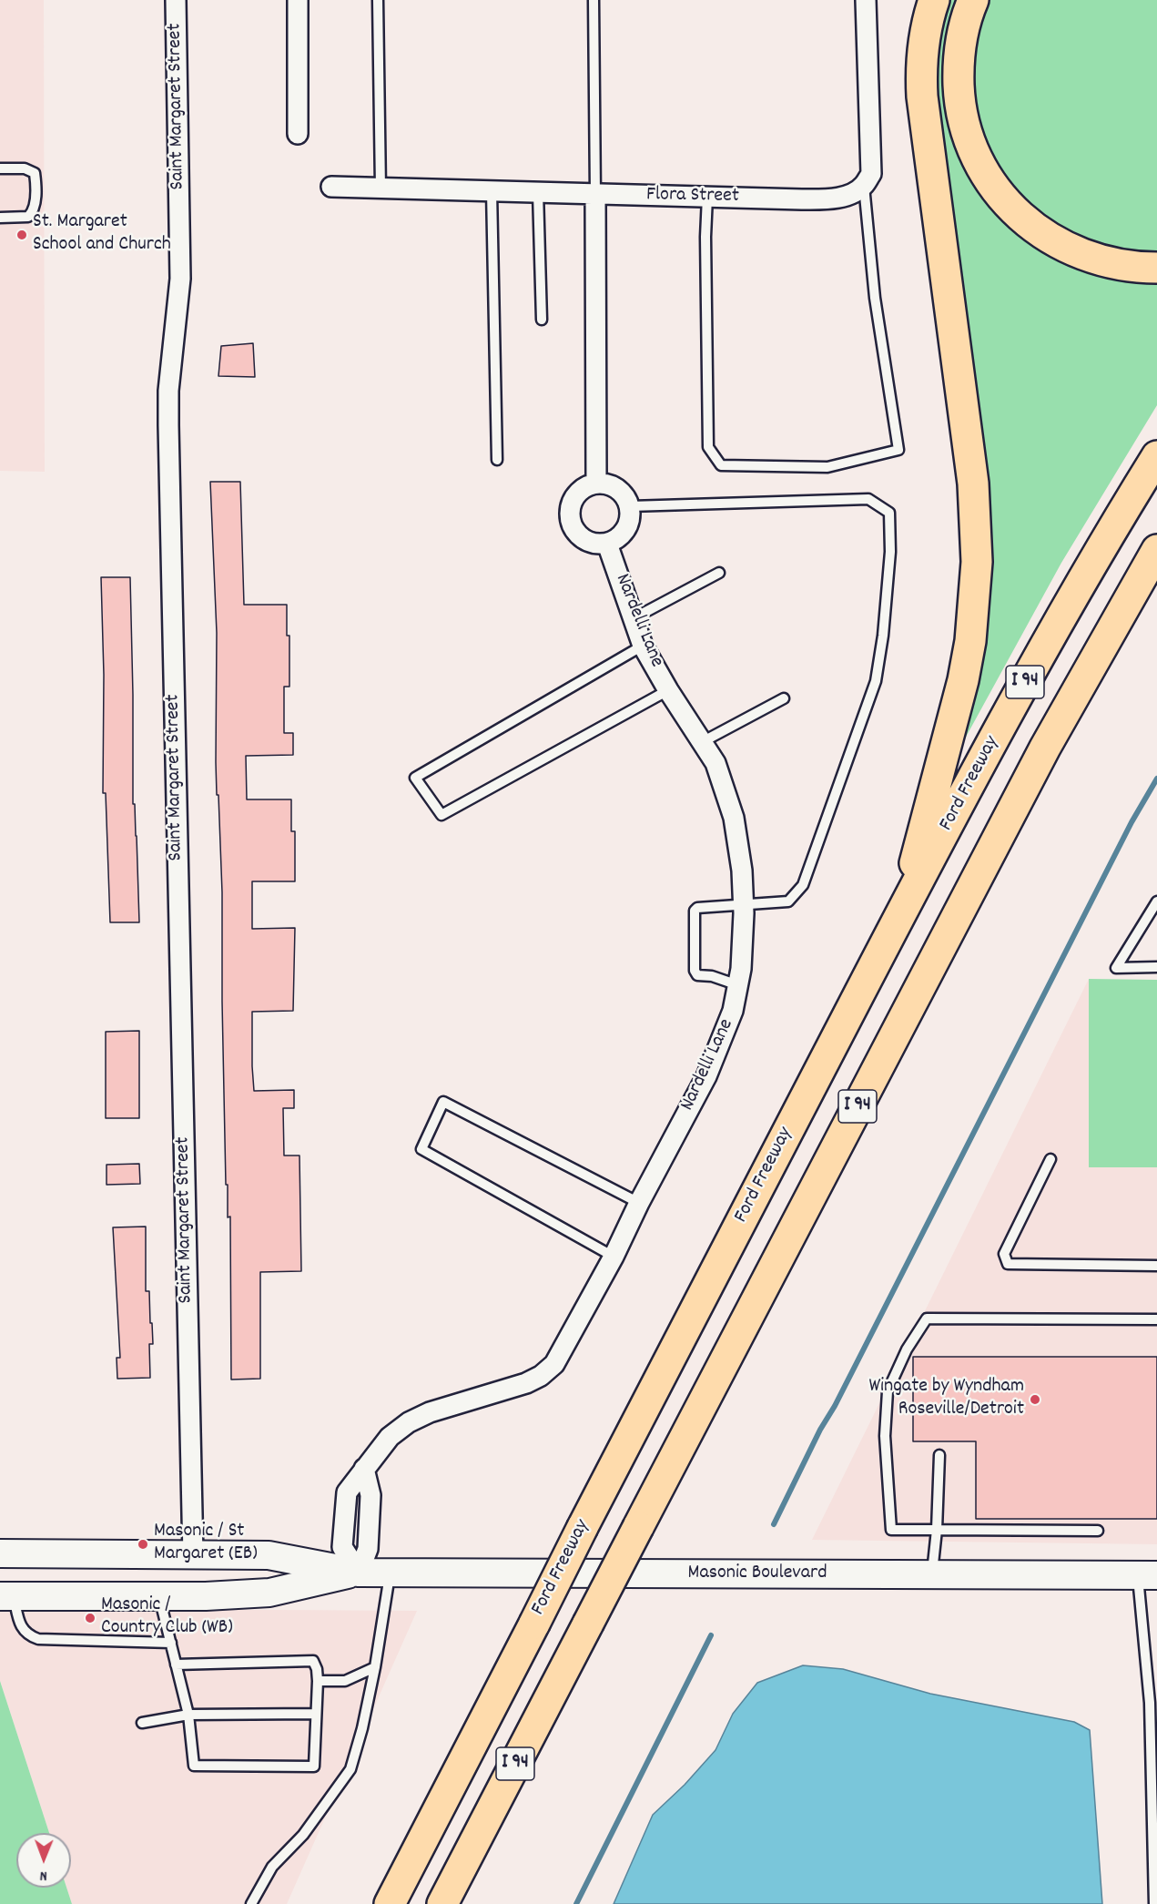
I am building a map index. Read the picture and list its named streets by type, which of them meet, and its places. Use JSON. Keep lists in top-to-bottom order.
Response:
{
  "streets": {
    "highway": ["I 94", "Ford Freeway"],
    "main road": ["Masonic Boulevard"],
    "street": ["Saint Margaret Street", "Flora Street", "Nardelli Lane"]
  },
  "crossings": [
    ["Saint Margaret Street", "Masonic Boulevard"],
    ["Nardelli Lane", "Masonic Boulevard"]
  ],
  "places": [
    "St. Margaret School and Church",
    "Wingate by Wyndham Roseville/Detroit",
    "Masonic / St Margaret (EB)",
    "Masonic / Country Club (WB)"
  ],
  "north": "bottom"
}
